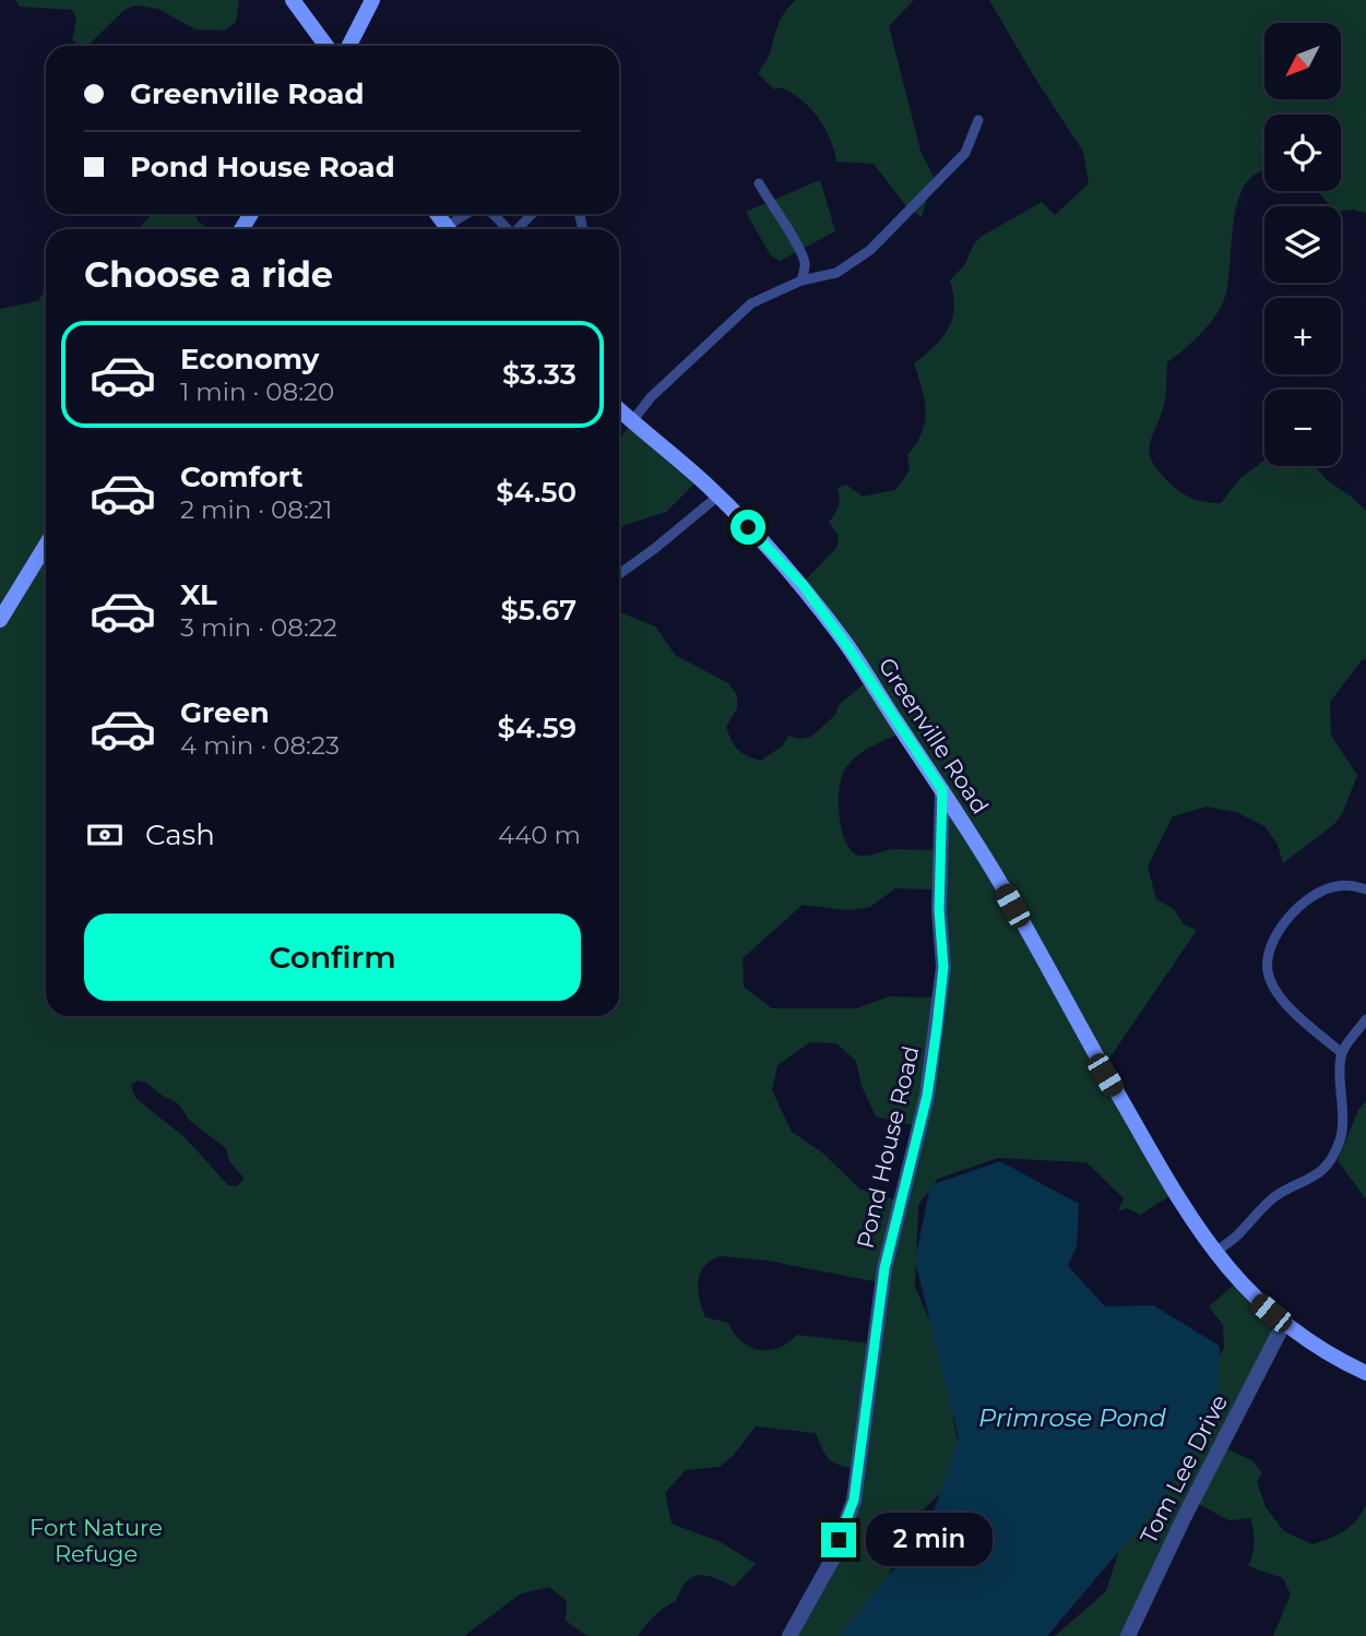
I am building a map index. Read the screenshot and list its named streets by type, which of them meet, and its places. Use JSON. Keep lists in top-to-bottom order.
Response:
{
  "streets": {
    "main road": ["Greenville Road"],
    "street": ["Pond House Road", "Tom Lee Drive"]
  },
  "crossings": [
    ["Greenville Road", "Pond House Road"],
    ["Greenville Road", "Tom Lee Drive"]
  ],
  "water": ["Primrose Pond"],
  "parks": ["Fort Nature Refuge"],
  "north": "bottom left",
  "page": {
    "map_buttons": ["+", "−"],
    "banner": ["Greenville Road", "Pond House Road"],
    "heading": "Choose a ride",
    "list": [
      {
        "name": "Economy",
        "note": "1 min · 08:20",
        "value": "$3.33"
      },
      {
        "name": "Comfort",
        "note": "2 min · 08:21",
        "value": "$4.50"
      },
      {
        "name": "XL",
        "note": "3 min · 08:22",
        "value": "$5.67"
      },
      {
        "name": "Green",
        "note": "4 min · 08:23",
        "value": "$4.59"
      }
    ],
    "pay": ["Cash", "440 m"],
    "buttons": "Confirm",
    "bubble": "2 min"
  }
}
